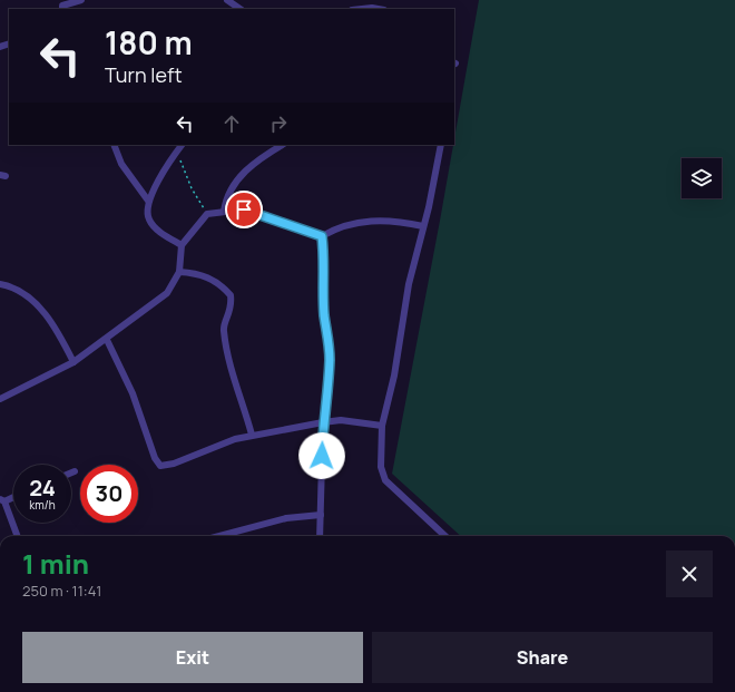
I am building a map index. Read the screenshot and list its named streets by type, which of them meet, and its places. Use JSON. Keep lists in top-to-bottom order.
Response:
{
  "page": {
    "turn": ["180 m", "Turn left"],
    "speed": "24 km/h",
    "limit": "30",
    "heading": ["1 min", "250 m · 11:41"],
    "buttons": ["Exit", "Share"]
  }
}
